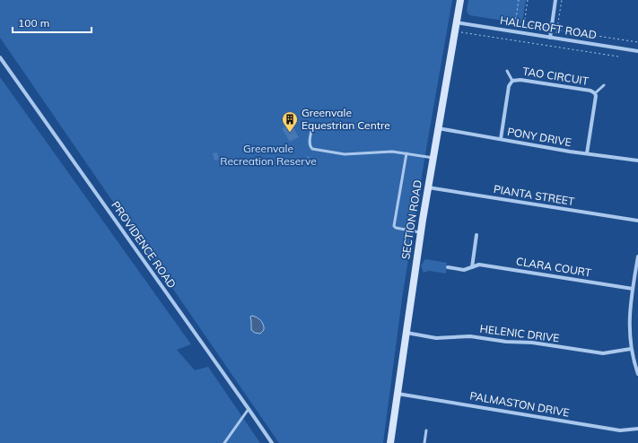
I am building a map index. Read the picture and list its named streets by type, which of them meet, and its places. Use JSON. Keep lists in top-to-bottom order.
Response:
{
  "streets": {
    "street": [
      "HALLCROFT ROAD",
      "TAO CIRCUIT",
      "PONY DRIVE",
      "PIANTA STREET",
      "SECTION ROAD",
      "PROVIDENCE ROAD",
      "CLARA COURT",
      "HELENIC DRIVE",
      "PALMASTON DRIVE"
    ]
  },
  "crossings": [
    ["HALLCROFT ROAD", "SECTION ROAD"],
    ["TAO CIRCUIT", "PONY DRIVE"],
    ["PONY DRIVE", "SECTION ROAD"],
    ["PIANTA STREET", "SECTION ROAD"],
    ["SECTION ROAD", "HELENIC DRIVE"],
    ["SECTION ROAD", "PALMASTON DRIVE"]
  ],
  "parks": ["Greenvale Recreation Reserve"],
  "places": {
    "building": ["Greenvale Equestrian Centre"]
  },
  "scale_bar": "100 m"
}
